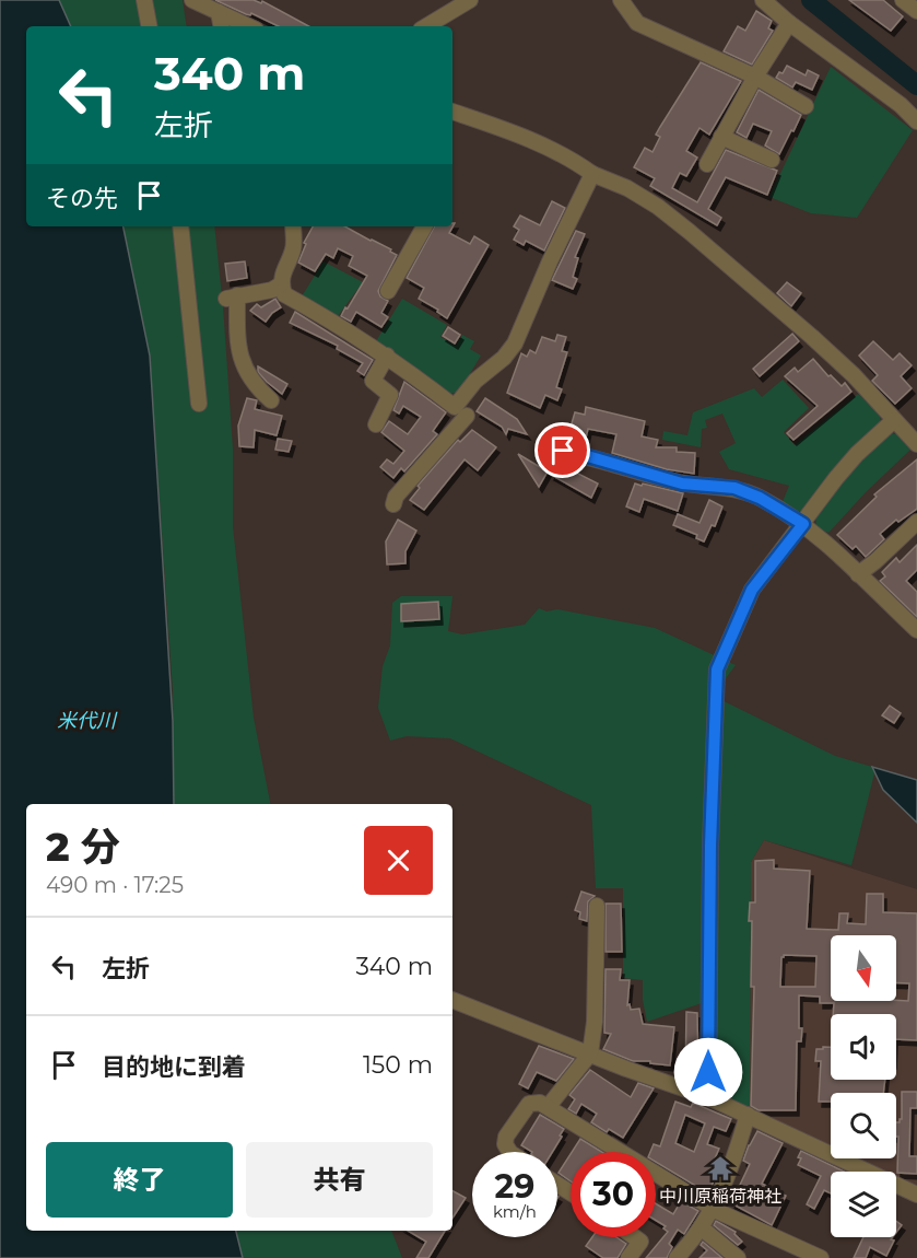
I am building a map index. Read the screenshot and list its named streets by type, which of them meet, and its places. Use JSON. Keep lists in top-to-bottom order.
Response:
{
  "water": ["米代川"],
  "places": {
    "temple": ["中川原稲荷神社"]
  },
  "north": "bottom",
  "page": {
    "turn": ["340 m", "左折"],
    "then": "その先",
    "heading": ["2 分", "490 m · 17:25"],
    "list": [
      {
        "name": "左折",
        "value": "340 m"
      },
      {
        "name": "目的地に到着",
        "value": "150 m"
      }
    ],
    "buttons": ["終了", "共有"],
    "speed": "29 km/h",
    "limit": "30"
  }
}
